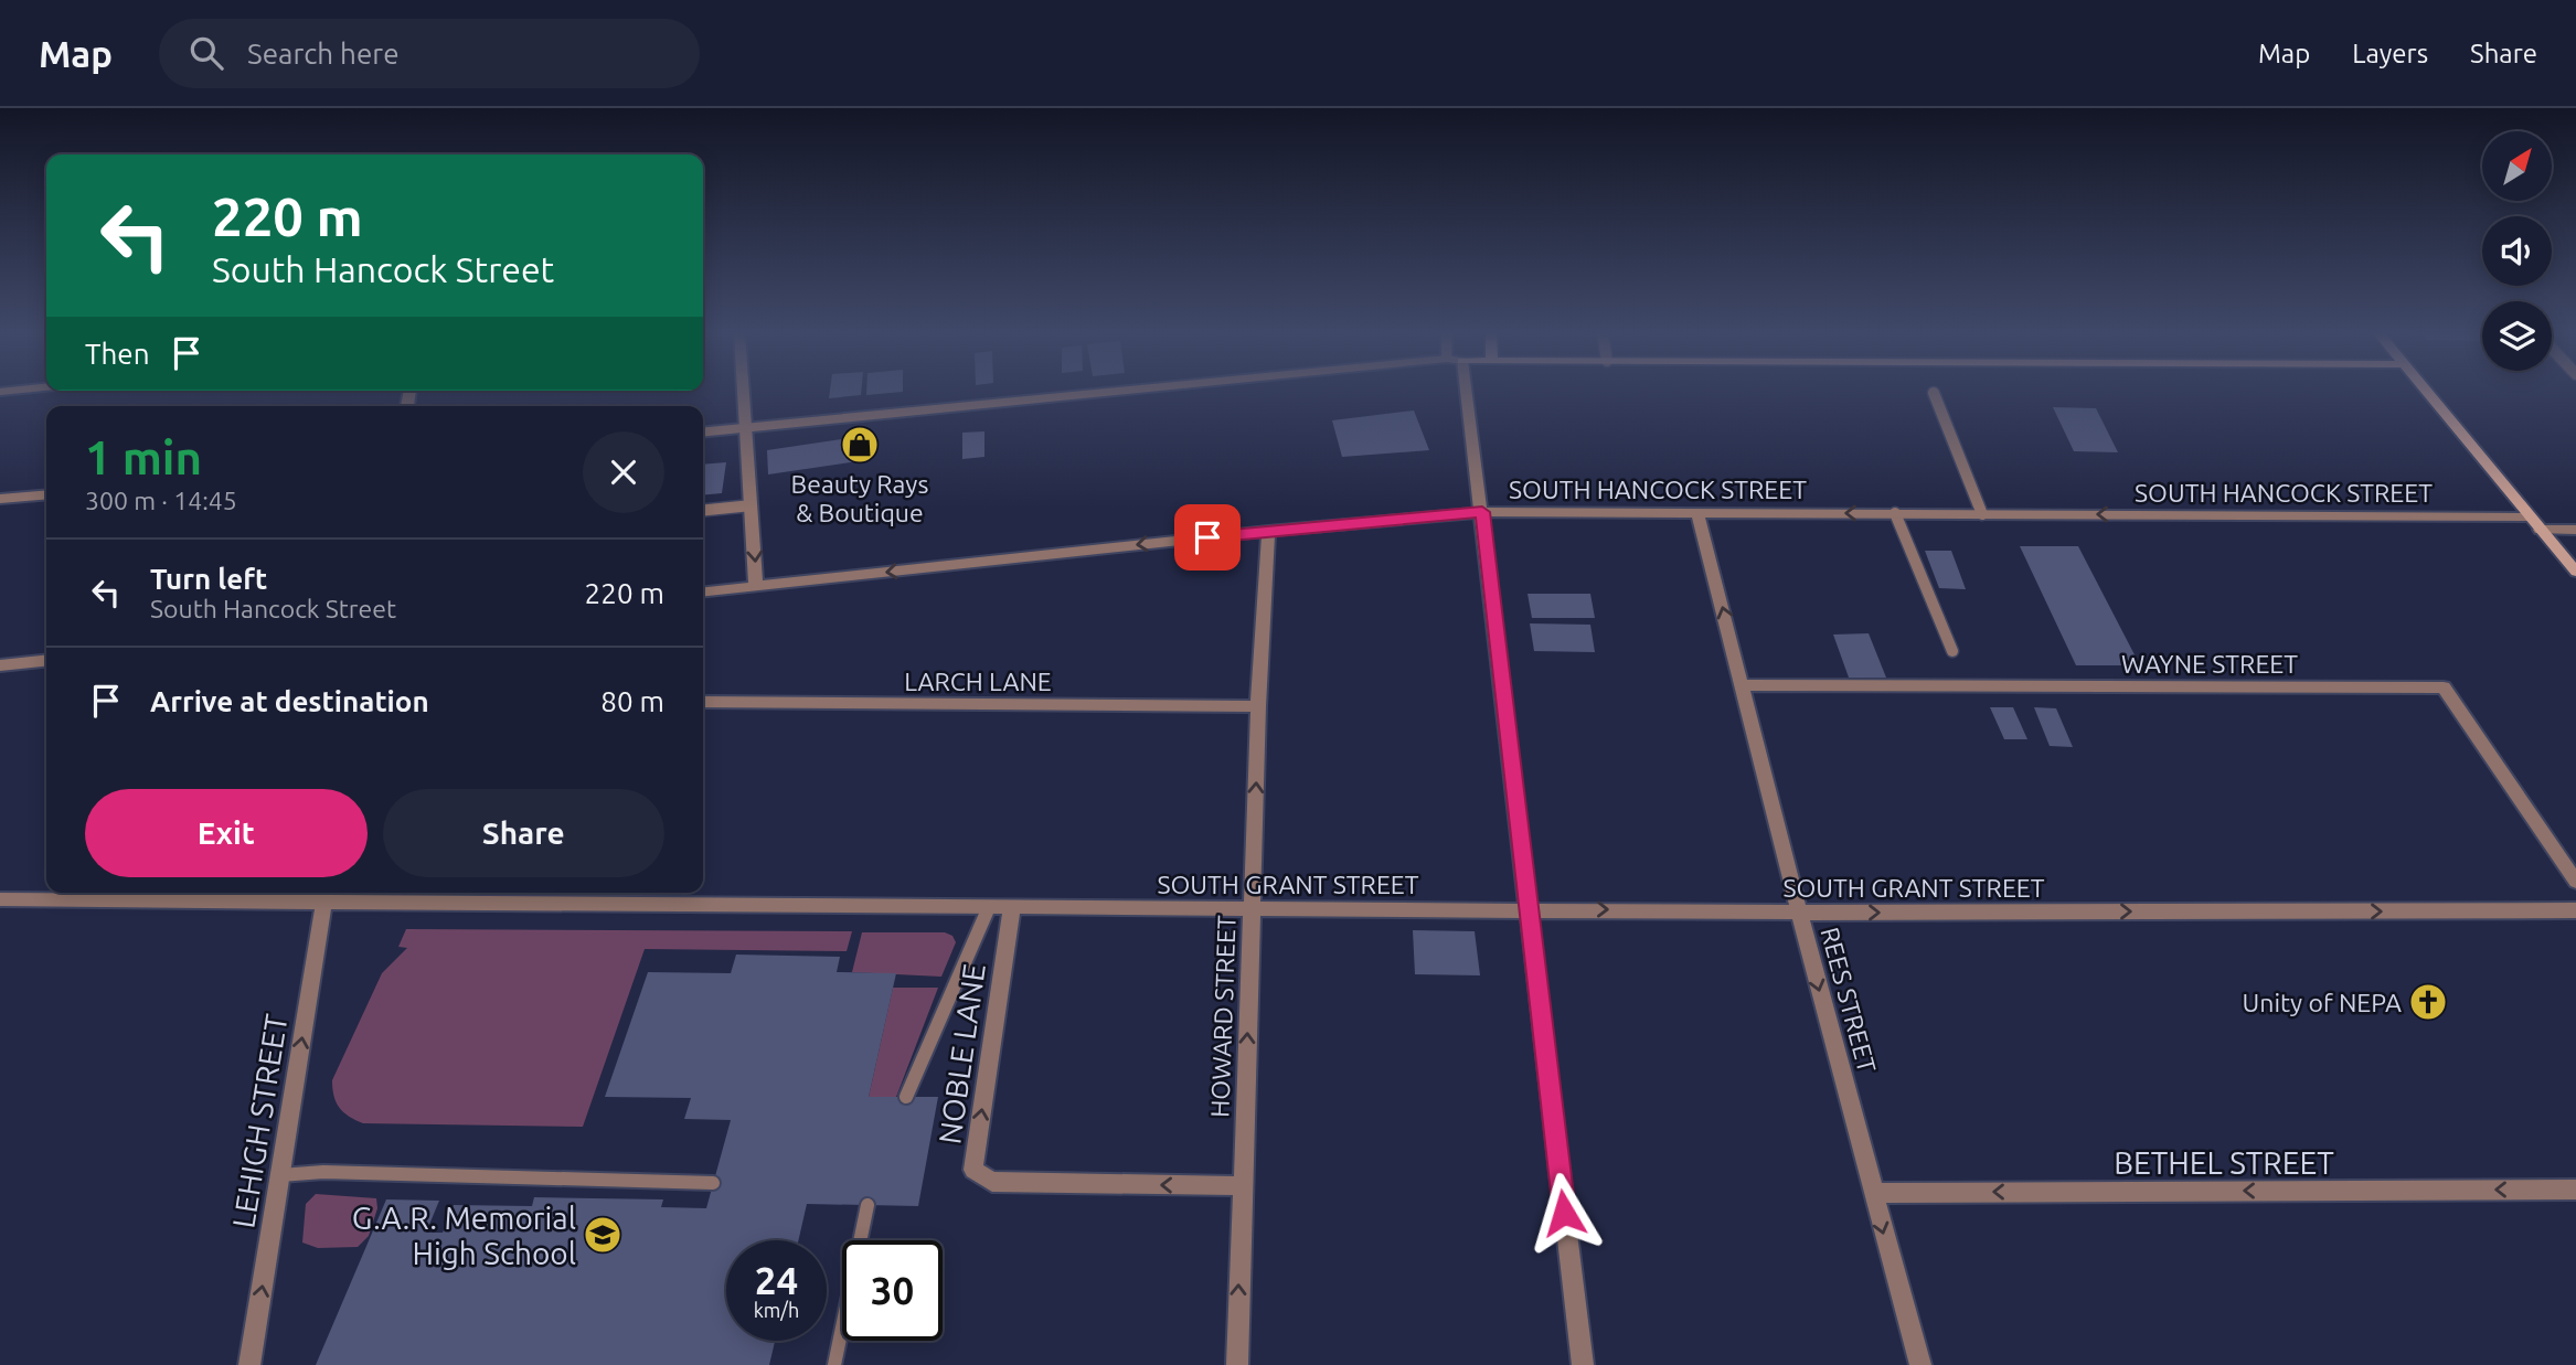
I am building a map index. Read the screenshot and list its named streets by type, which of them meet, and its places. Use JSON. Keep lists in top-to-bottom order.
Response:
{
  "streets": {
    "street": [
      "SOUTH HANCOCK STREET",
      "WAYNE STREET",
      "LARCH LANE",
      "SOUTH GRANT STREET",
      "REES STREET",
      "HOWARD STREET",
      "NOBLE LANE",
      "LEHIGH STREET",
      "BETHEL STREET"
    ]
  },
  "crossings": [
    ["SOUTH HANCOCK STREET", "REES STREET"],
    ["SOUTH HANCOCK STREET", "HOWARD STREET"],
    ["WAYNE STREET", "REES STREET"],
    ["LARCH LANE", "HOWARD STREET"],
    ["SOUTH GRANT STREET", "REES STREET"],
    ["SOUTH GRANT STREET", "HOWARD STREET"],
    ["SOUTH GRANT STREET", "NOBLE LANE"],
    ["SOUTH GRANT STREET", "LEHIGH STREET"],
    ["REES STREET", "BETHEL STREET"],
    ["HOWARD STREET", "NOBLE LANE"]
  ],
  "one_way": [
    "SOUTH HANCOCK STREET",
    "SOUTH GRANT STREET",
    "HOWARD STREET",
    "LEHIGH STREET",
    "BETHEL STREET"
  ],
  "places": {
    "shop": ["Beauty Rays & Boutique"],
    "church": ["Unity of NEPA"],
    "school or university": ["G.A.R. Memorial High School"]
  },
  "north": "top right",
  "page": {
    "header": "Map",
    "search": "Search here",
    "nav": ["Map", "Layers", "Share"],
    "turn": ["220 m", "South Hancock Street"],
    "then": "Then",
    "heading": ["1 min", "300 m · 14:45"],
    "list": [
      {
        "name": "Turn left",
        "note": "South Hancock Street",
        "value": "220 m"
      },
      {
        "name": "Arrive at destination",
        "value": "80 m"
      }
    ],
    "buttons": ["Exit", "Share"],
    "speed": "24 km/h",
    "limit": "30"
  }
}
